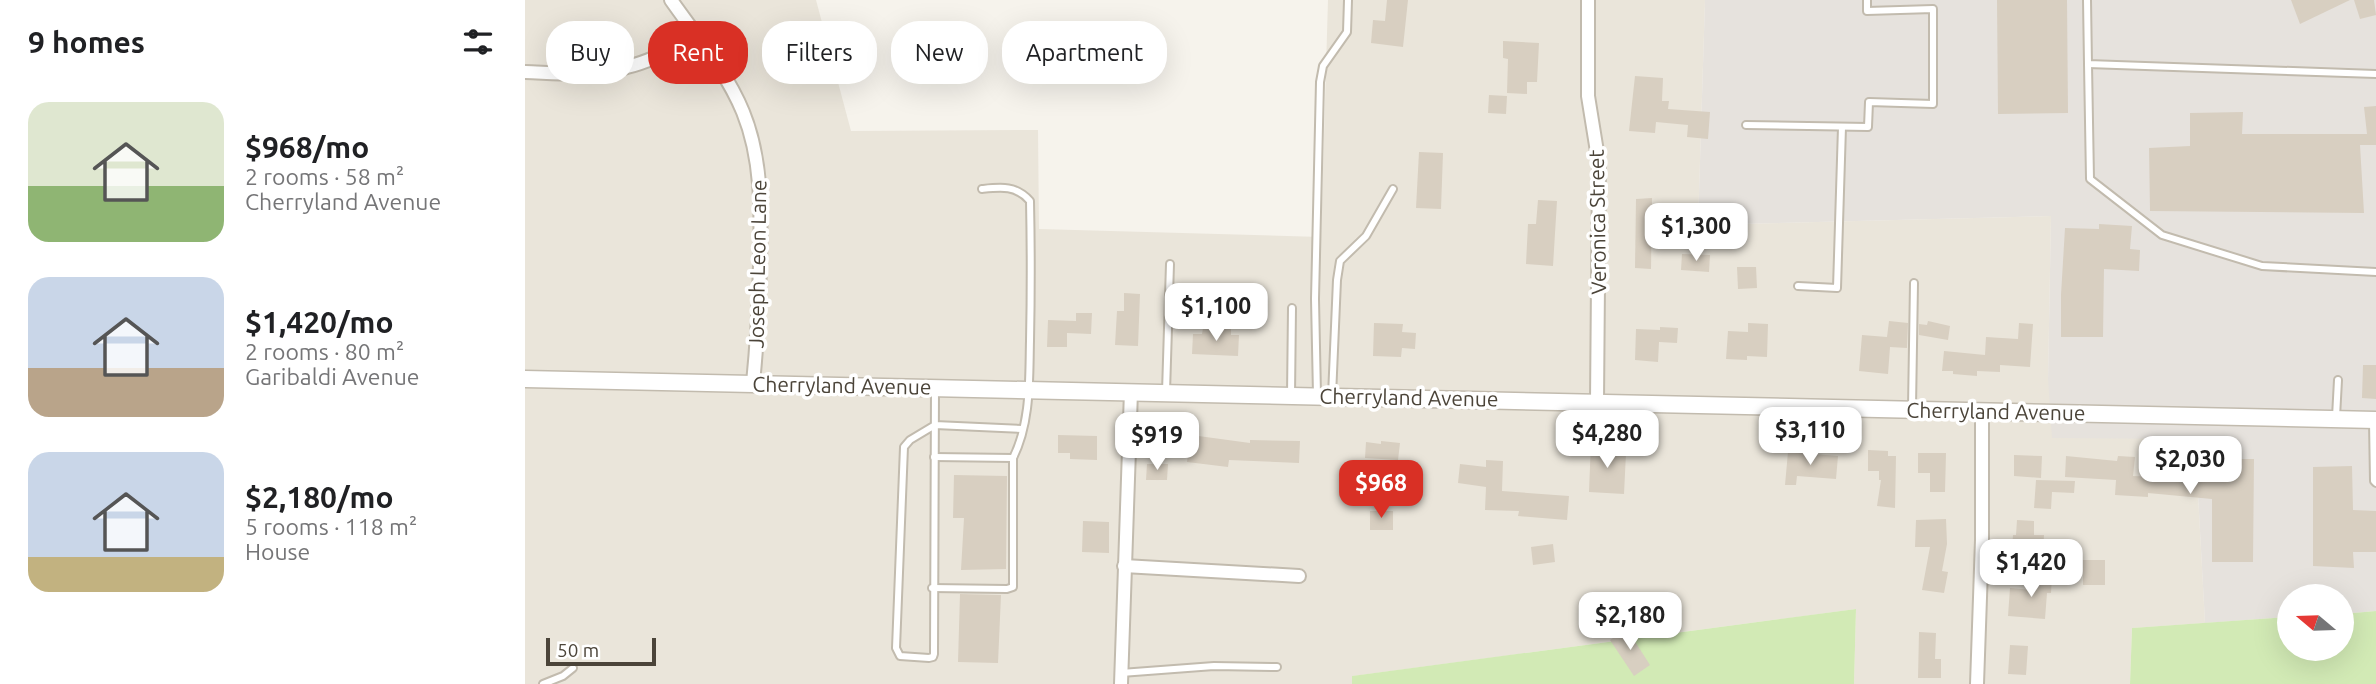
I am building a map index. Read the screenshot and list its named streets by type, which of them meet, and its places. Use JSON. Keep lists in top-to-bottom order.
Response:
{
  "streets": {
    "street": ["Veronica Street", "Joseph Leon Lane", "Cherryland Avenue"]
  },
  "crossings": [
    ["Veronica Street", "Cherryland Avenue"],
    ["Joseph Leon Lane", "Cherryland Avenue"]
  ],
  "scale_bar": "50 m",
  "north": "left",
  "page": {
    "heading": "9 homes",
    "chip": [
      "Buy",
      "Rent",
      "Filters",
      "New",
      "Apartment"
    ],
    "list": [
      {
        "name": "$968/mo",
        "note": "2 rooms · 58 m² · Cherryland Avenue"
      },
      {
        "name": "$1,420/mo",
        "note": "2 rooms · 80 m² · Garibaldi Avenue"
      },
      {
        "name": "$2,180/mo",
        "note": "5 rooms · 118 m² · House"
      }
    ],
    "price": [
      "$1,300",
      "$1,100",
      "$3,110",
      "$4,280",
      "$919",
      "$2,030",
      "$968",
      "$1,420",
      "$2,180"
    ],
    "scale": "50 m"
  }
}
